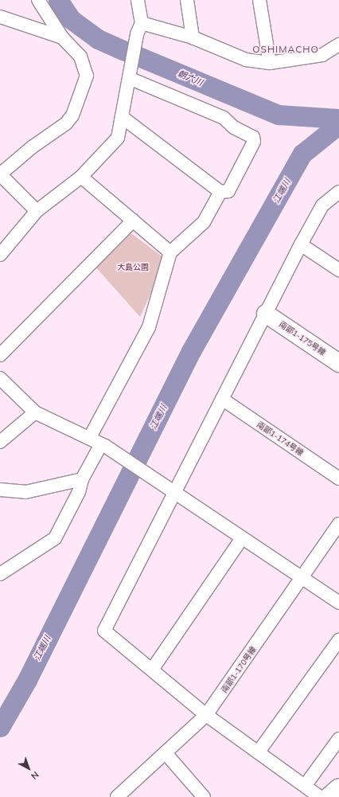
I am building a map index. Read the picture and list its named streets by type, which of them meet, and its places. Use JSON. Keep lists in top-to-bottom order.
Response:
{
  "streets": {
    "street": ["南部1-175号線", "南部1-174号線", "南部1-170号線"]
  },
  "districts": ["OSHIMACHO"],
  "water": ["朝六川", "江端川"],
  "parks": ["大島公園"],
  "north": "bottom right"
}
